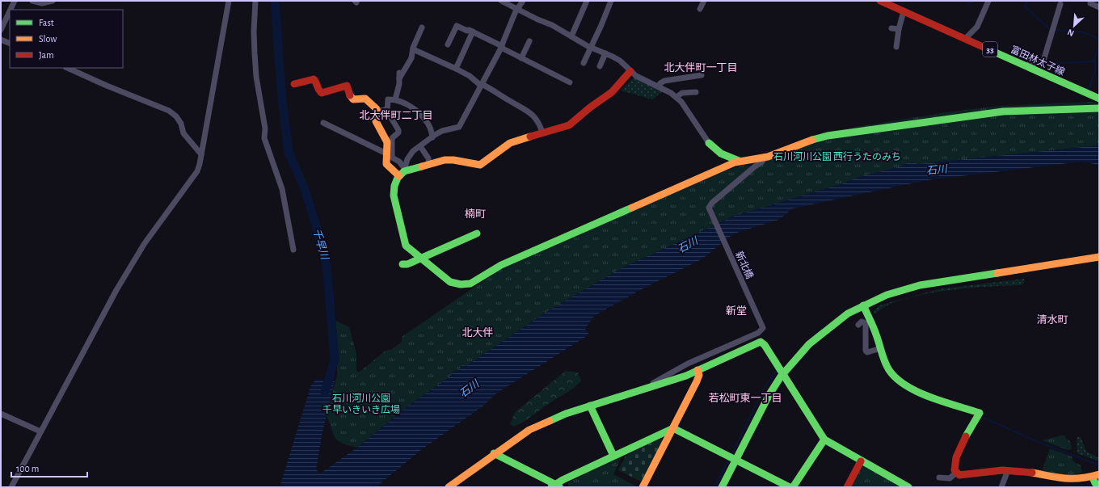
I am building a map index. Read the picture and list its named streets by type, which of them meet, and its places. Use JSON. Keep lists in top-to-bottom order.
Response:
{
  "streets": {
    "street": ["33", "富田林太子線", "新北橋"]
  },
  "districts": [
    "北大伴町一丁目",
    "北大伴町二丁目",
    "楠町",
    "新堂",
    "清水町",
    "北大伴",
    "若松町東一丁目"
  ],
  "water": ["石川", "千早川"],
  "parks": ["石川河川公園 西行うたのみち", "石川河川公園 千早いきいき広場"],
  "legend": ["Fast", "Slow", "Jam"],
  "scale_bar": "100 m",
  "north": "bottom left"
}
